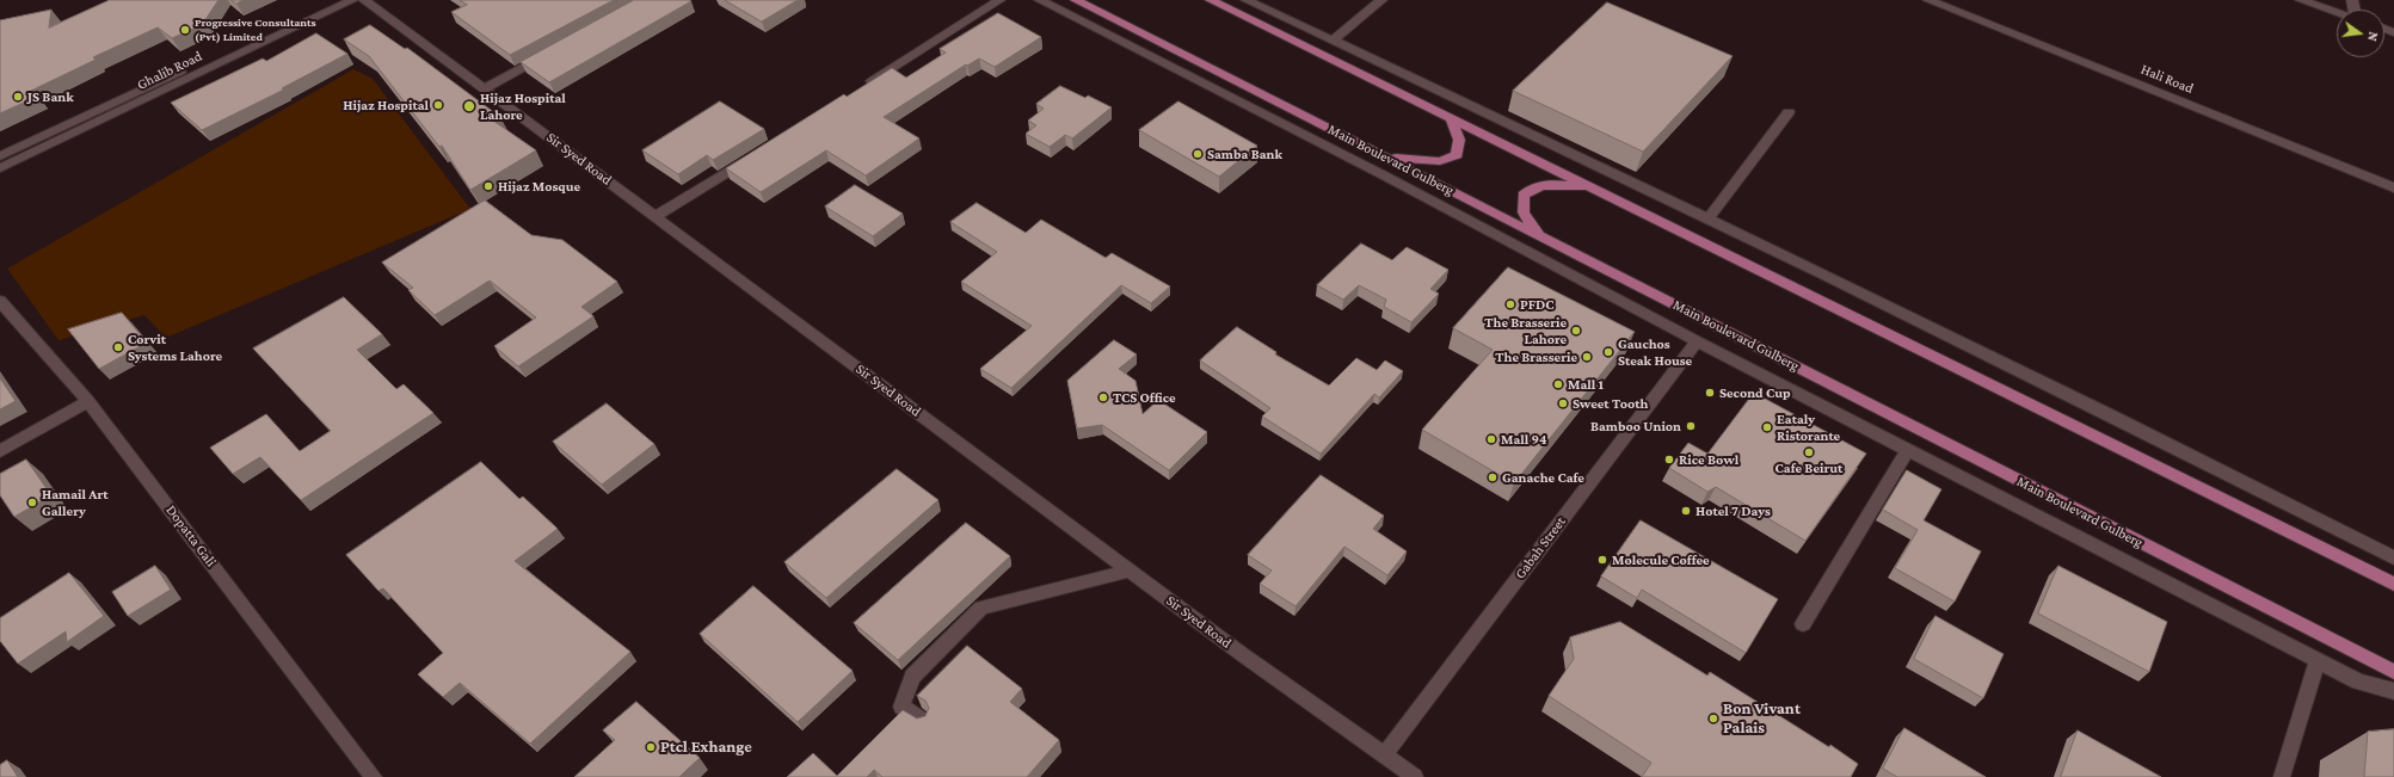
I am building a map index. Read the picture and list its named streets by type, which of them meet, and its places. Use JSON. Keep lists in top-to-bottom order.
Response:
{
  "streets": {
    "main road": ["Main Boulevard Gulberg"],
    "street": [
      "Ghalib Road",
      "Hali Road",
      "Sir Syed Road",
      "Dopatta Gali",
      "Gabah Street"
    ]
  },
  "crossings": [
    ["Sir Syed Road", "Gabah Street"]
  ],
  "places": [
    "Progressive Consultants (Pvt) Limited",
    "JS Bank",
    "Hijaz Hospital",
    "Hijaz Hospital Lahore",
    "Samba Bank",
    "Hijaz Mosque",
    "PFDC",
    "The Brasserie Lahore",
    "Corvit Systems Lahore",
    "Gauchos Steak House",
    "The Brasserie",
    "Mall 1",
    "Second Cup",
    "TCS Office",
    "Sweet Tooth",
    "Bamboo Union",
    "Eataly Ristorante",
    "Mall 94",
    "Cafe Beirut",
    "Rice Bowl",
    "Ganache Cafe",
    "Hamail Art Gallery",
    "Hotel 7 Days",
    "Molecule Coffee",
    "Bon Vivant Palais",
    "Ptcl Exhange"
  ],
  "north": "right"
}
